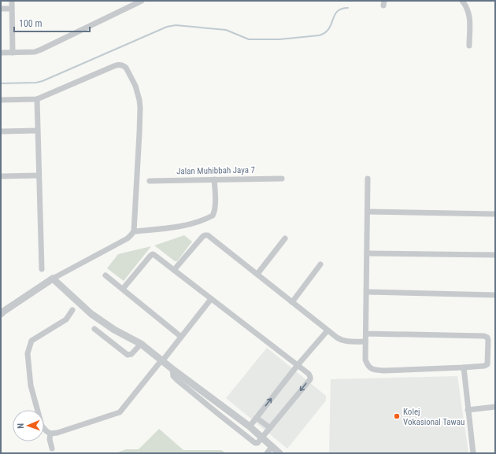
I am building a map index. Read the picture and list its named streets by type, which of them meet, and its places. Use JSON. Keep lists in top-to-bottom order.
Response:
{
  "streets": {
    "street": ["Jalan Muhibbah Jaya 7"]
  },
  "places": ["Kolej Vokasional Tawau"],
  "scale_bar": "100 m",
  "north": "left"
}
